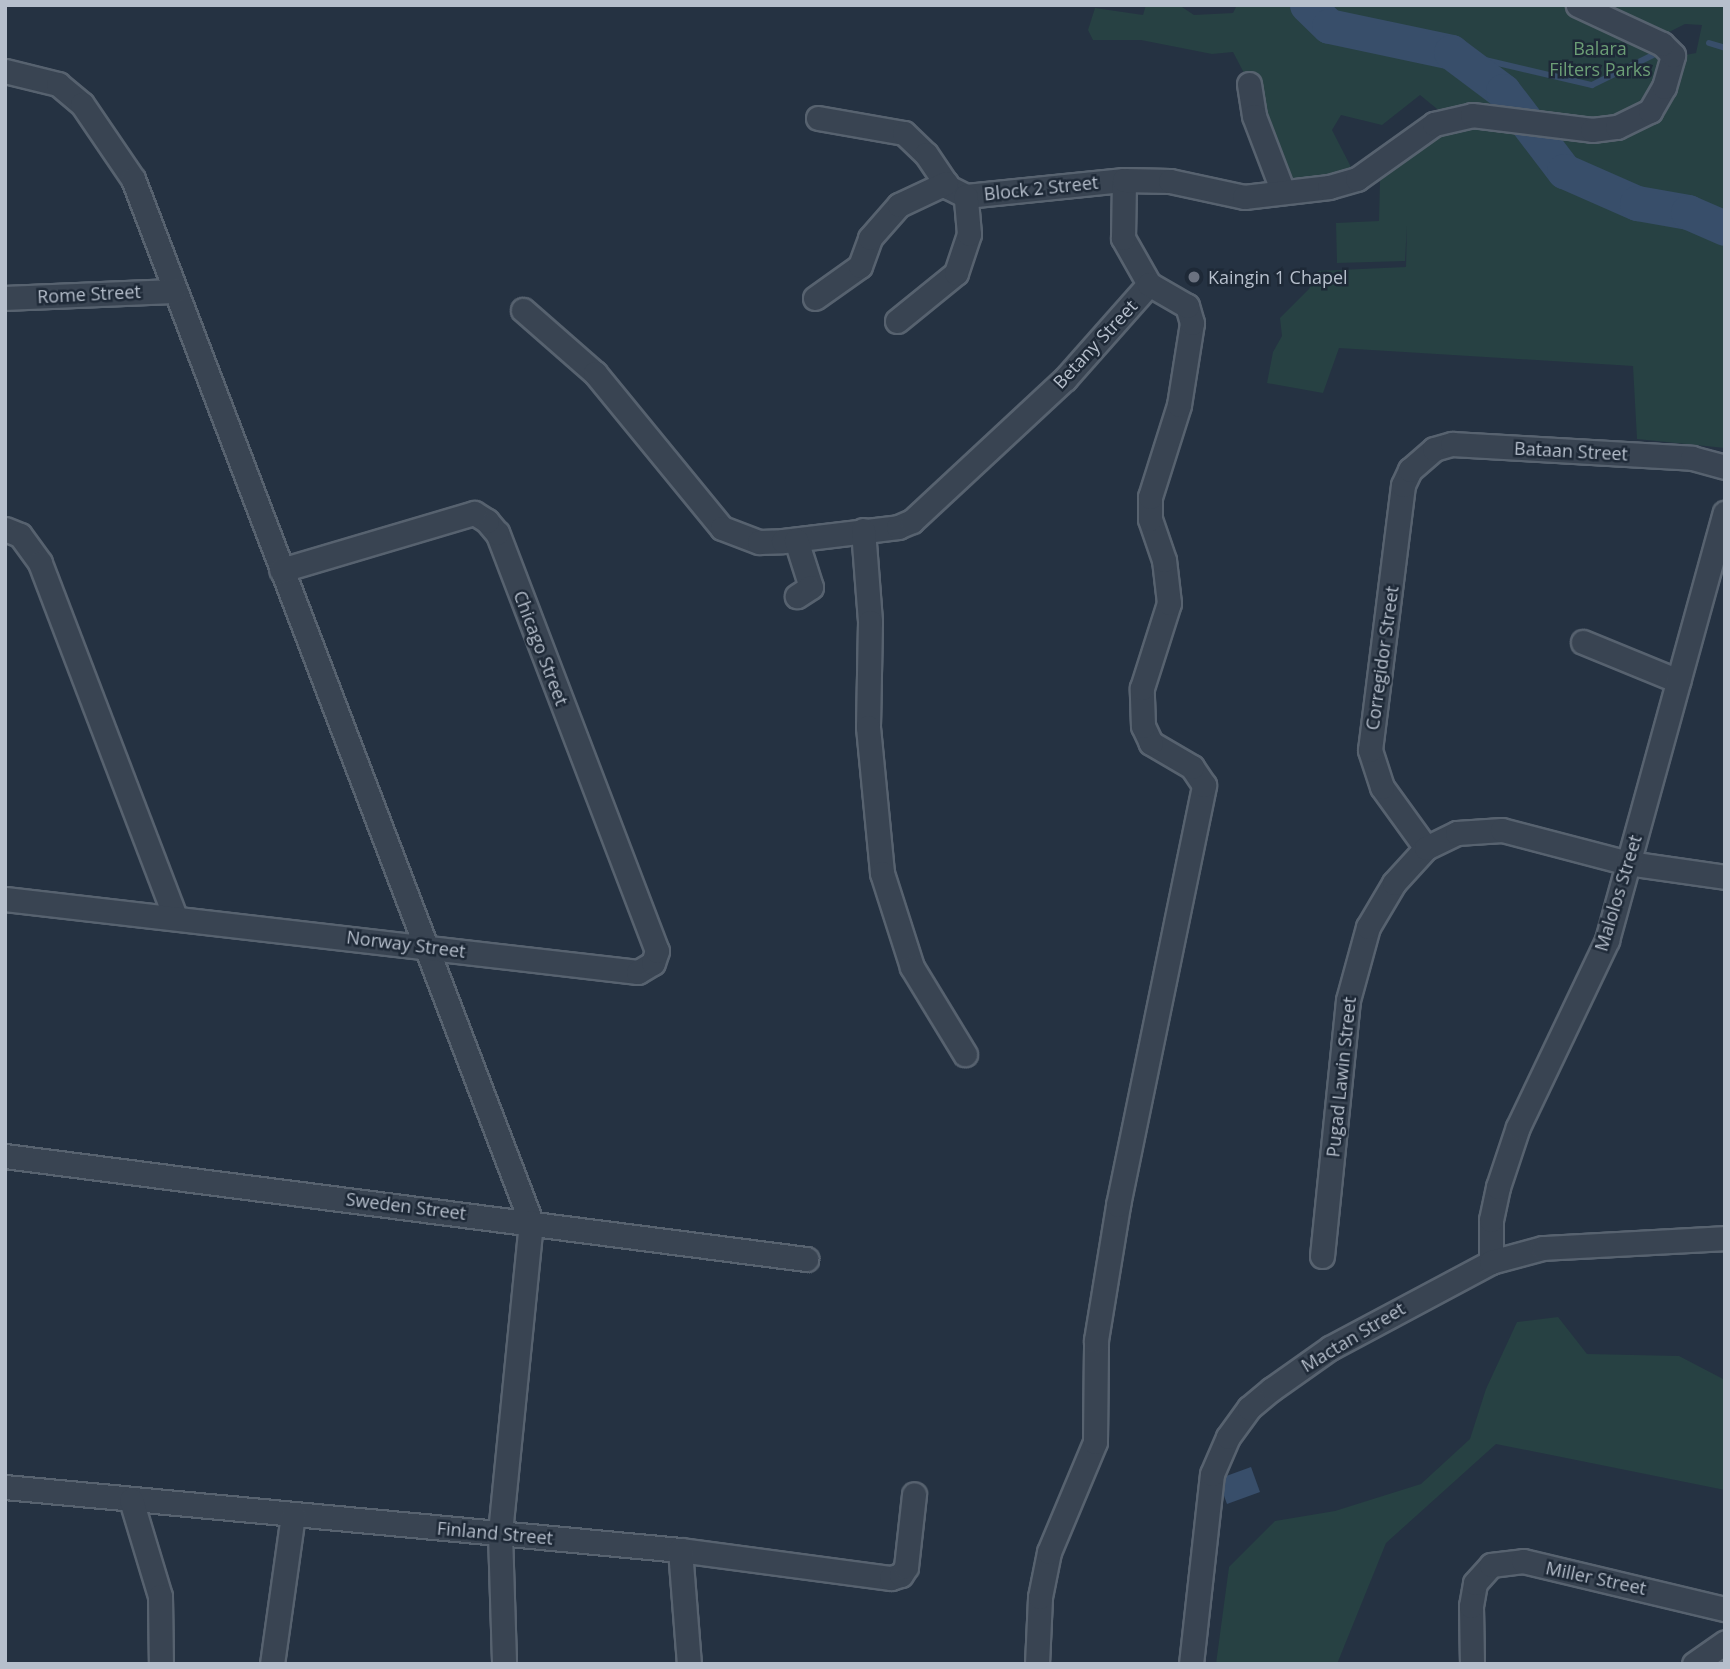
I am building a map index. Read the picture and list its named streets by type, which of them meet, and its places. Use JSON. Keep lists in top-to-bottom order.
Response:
{
  "streets": {
    "street": [
      "Block 2 Street",
      "Rome Street",
      "Betany Street",
      "Bataan Street",
      "Chicago Street",
      "Corregidor Street",
      "Malolos Street",
      "Norway Street",
      "Pugad Lawin Street",
      "Sweden Street",
      "Mactan Street",
      "Finland Street",
      "Miller Street"
    ]
  },
  "crossings": [
    ["Block 2 Street", "Betany Street"],
    ["Bataan Street", "Corregidor Street"],
    ["Chicago Street", "Norway Street"],
    ["Corregidor Street", "Pugad Lawin Street"],
    ["Malolos Street", "Pugad Lawin Street"],
    ["Malolos Street", "Mactan Street"]
  ],
  "parks": ["Balara Filters Parks"],
  "places": ["Kaingin 1 Chapel"]
}
